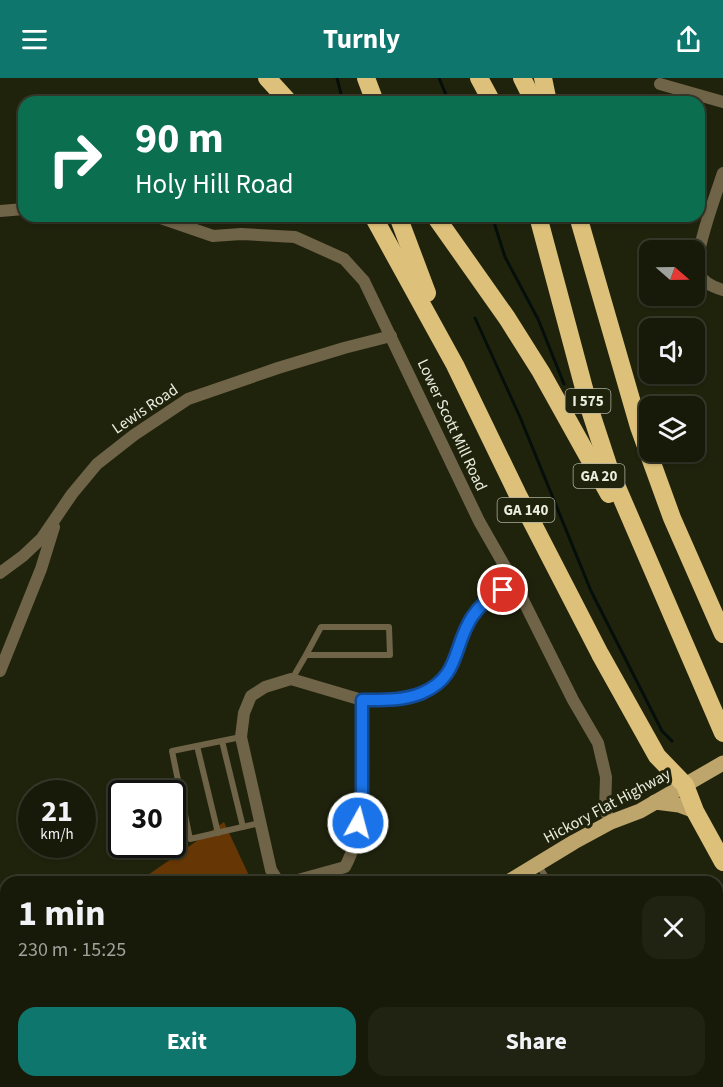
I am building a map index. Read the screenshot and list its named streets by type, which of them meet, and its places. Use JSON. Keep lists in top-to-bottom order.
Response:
{
  "streets": {
    "highway": ["I 575", "GA 20", "GA 140"],
    "main road": ["Hickory Flat Highway"],
    "street": ["Lewis Road", "Lower Scott Mill Road"]
  },
  "crossings": [
    ["I 575", "GA 20"],
    ["Lewis Road", "Lower Scott Mill Road"],
    ["Lower Scott Mill Road", "Hickory Flat Highway"],
    ["GA 140", "Hickory Flat Highway"]
  ],
  "north": "right",
  "page": {
    "header": "Turnly",
    "turn": ["90 m", "Holy Hill Road"],
    "speed": "21 km/h",
    "limit": "30",
    "heading": ["1 min", "230 m · 15:25"],
    "buttons": ["Exit", "Share"]
  }
}
